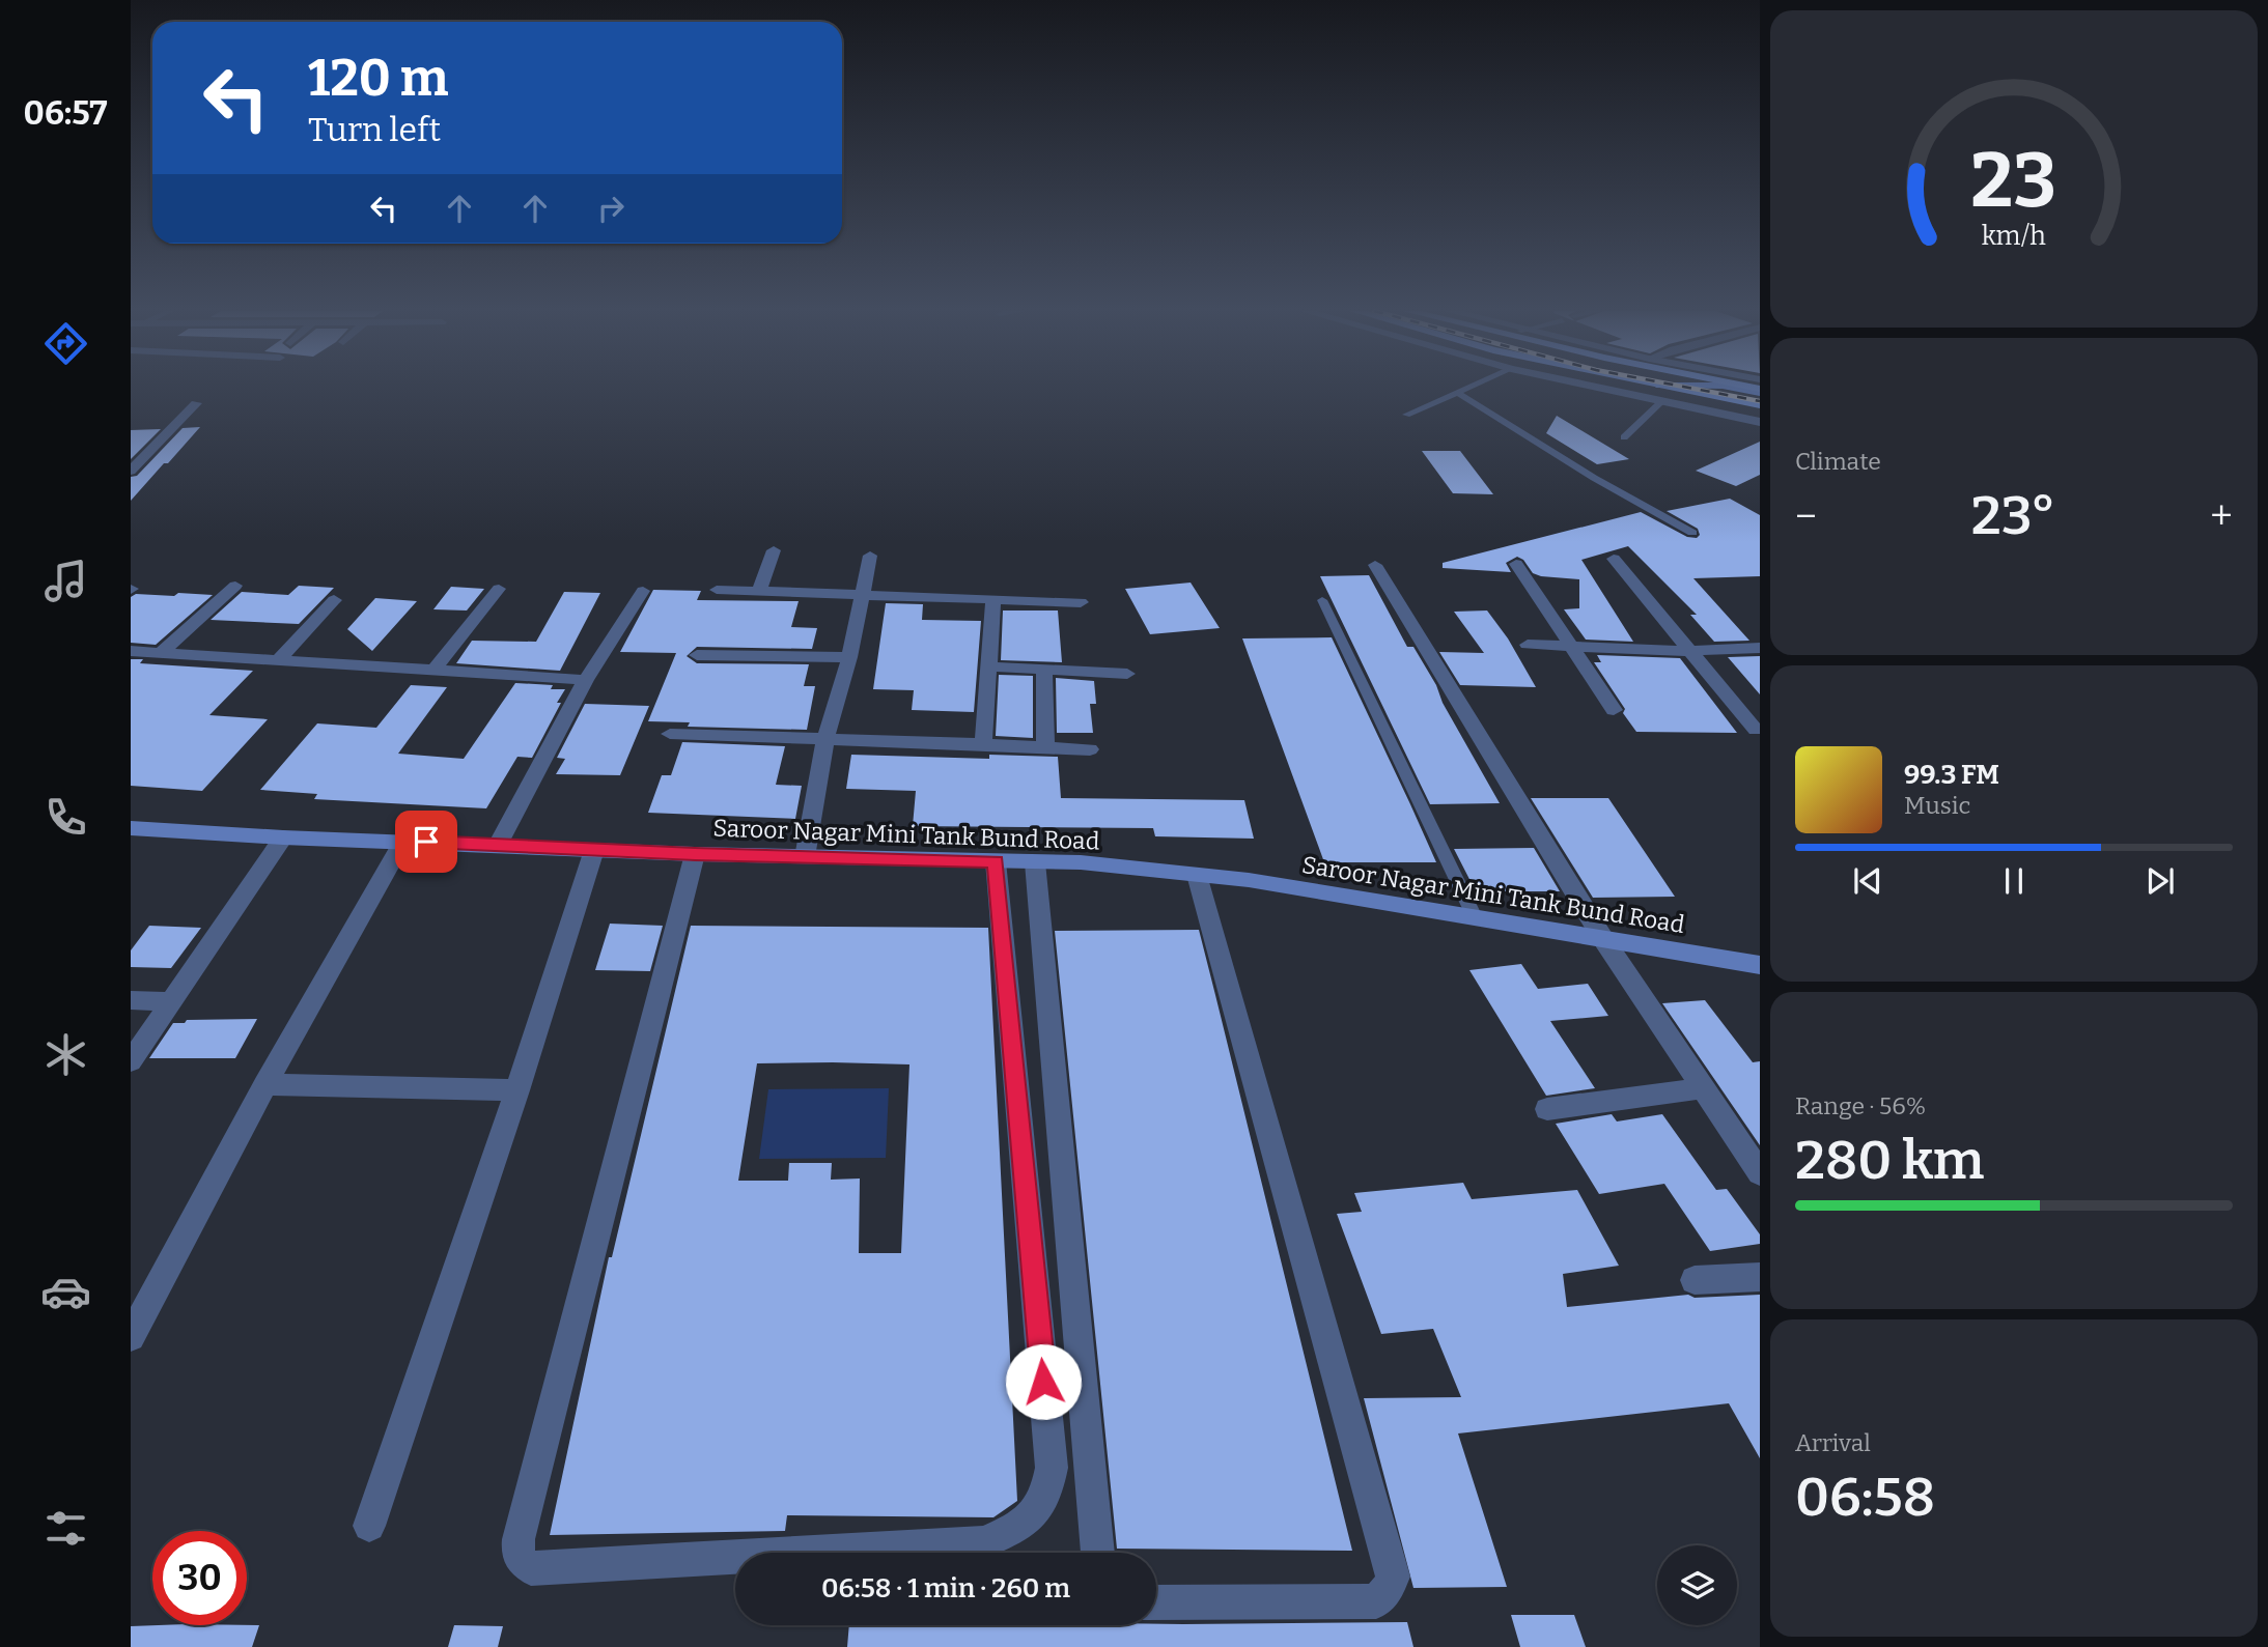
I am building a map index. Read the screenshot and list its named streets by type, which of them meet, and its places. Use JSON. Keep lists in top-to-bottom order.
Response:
{
  "streets": {
    "main road": ["Saroor Nagar Mini Tank Bund Road"]
  },
  "page": {
    "tabs": "06:57",
    "turn": ["120 m", "Turn left"],
    "tile": [
      "Climate",
      ["Range · 56%", "280 km"],
      ["Arrival", "06:58"]
    ],
    "heat": ["−", "23°", "+"],
    "song": ["99.3 FM", "Music"],
    "limit": "30",
    "trip": "06:58 · 1 min · 260 m",
    "gauge": ["23", "km/h"]
  }
}
